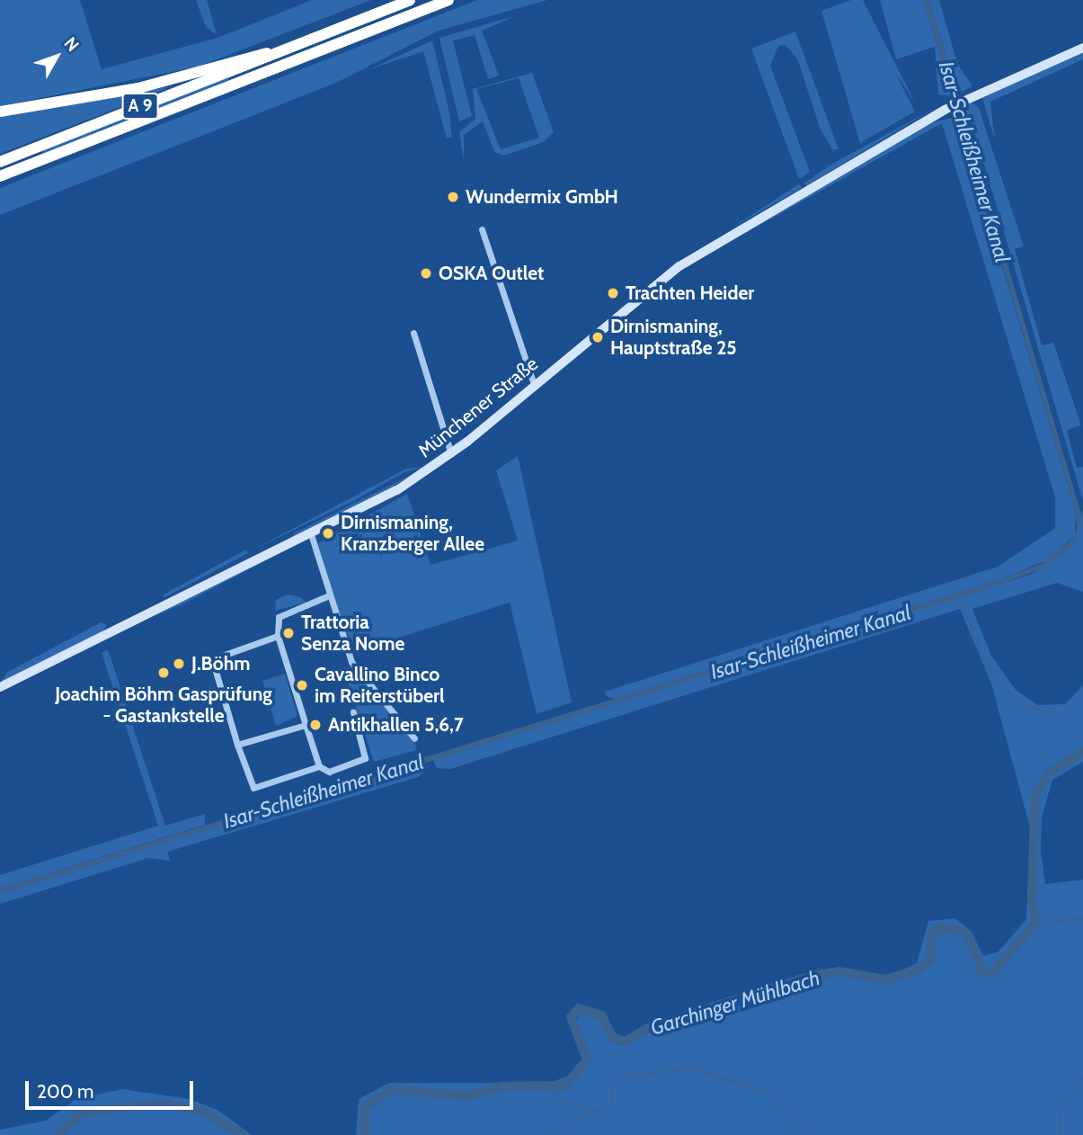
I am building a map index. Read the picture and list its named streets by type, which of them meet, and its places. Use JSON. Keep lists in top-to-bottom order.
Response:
{
  "streets": {
    "highway": ["A 9"],
    "main road": ["Münchener Straße"]
  },
  "water": ["Isar-Schleißheimer Kanal", "Garchinger Mühlbach"],
  "places": [
    "Wundermix GmbH",
    "OSKA Outlet",
    "Trachten Heider",
    "Dirnismaning, Hauptstraße 25",
    "Dirnismaning, Kranzberger Allee",
    "Trattoria Senza Nome",
    "J.Böhm",
    "Joachim Böhm Gasprüfung - Gastankstelle",
    "Cavallino Binco im Reiterstüberl",
    "Antikhallen 5,6,7"
  ],
  "scale_bar": "200 m",
  "north": "top right"
}
